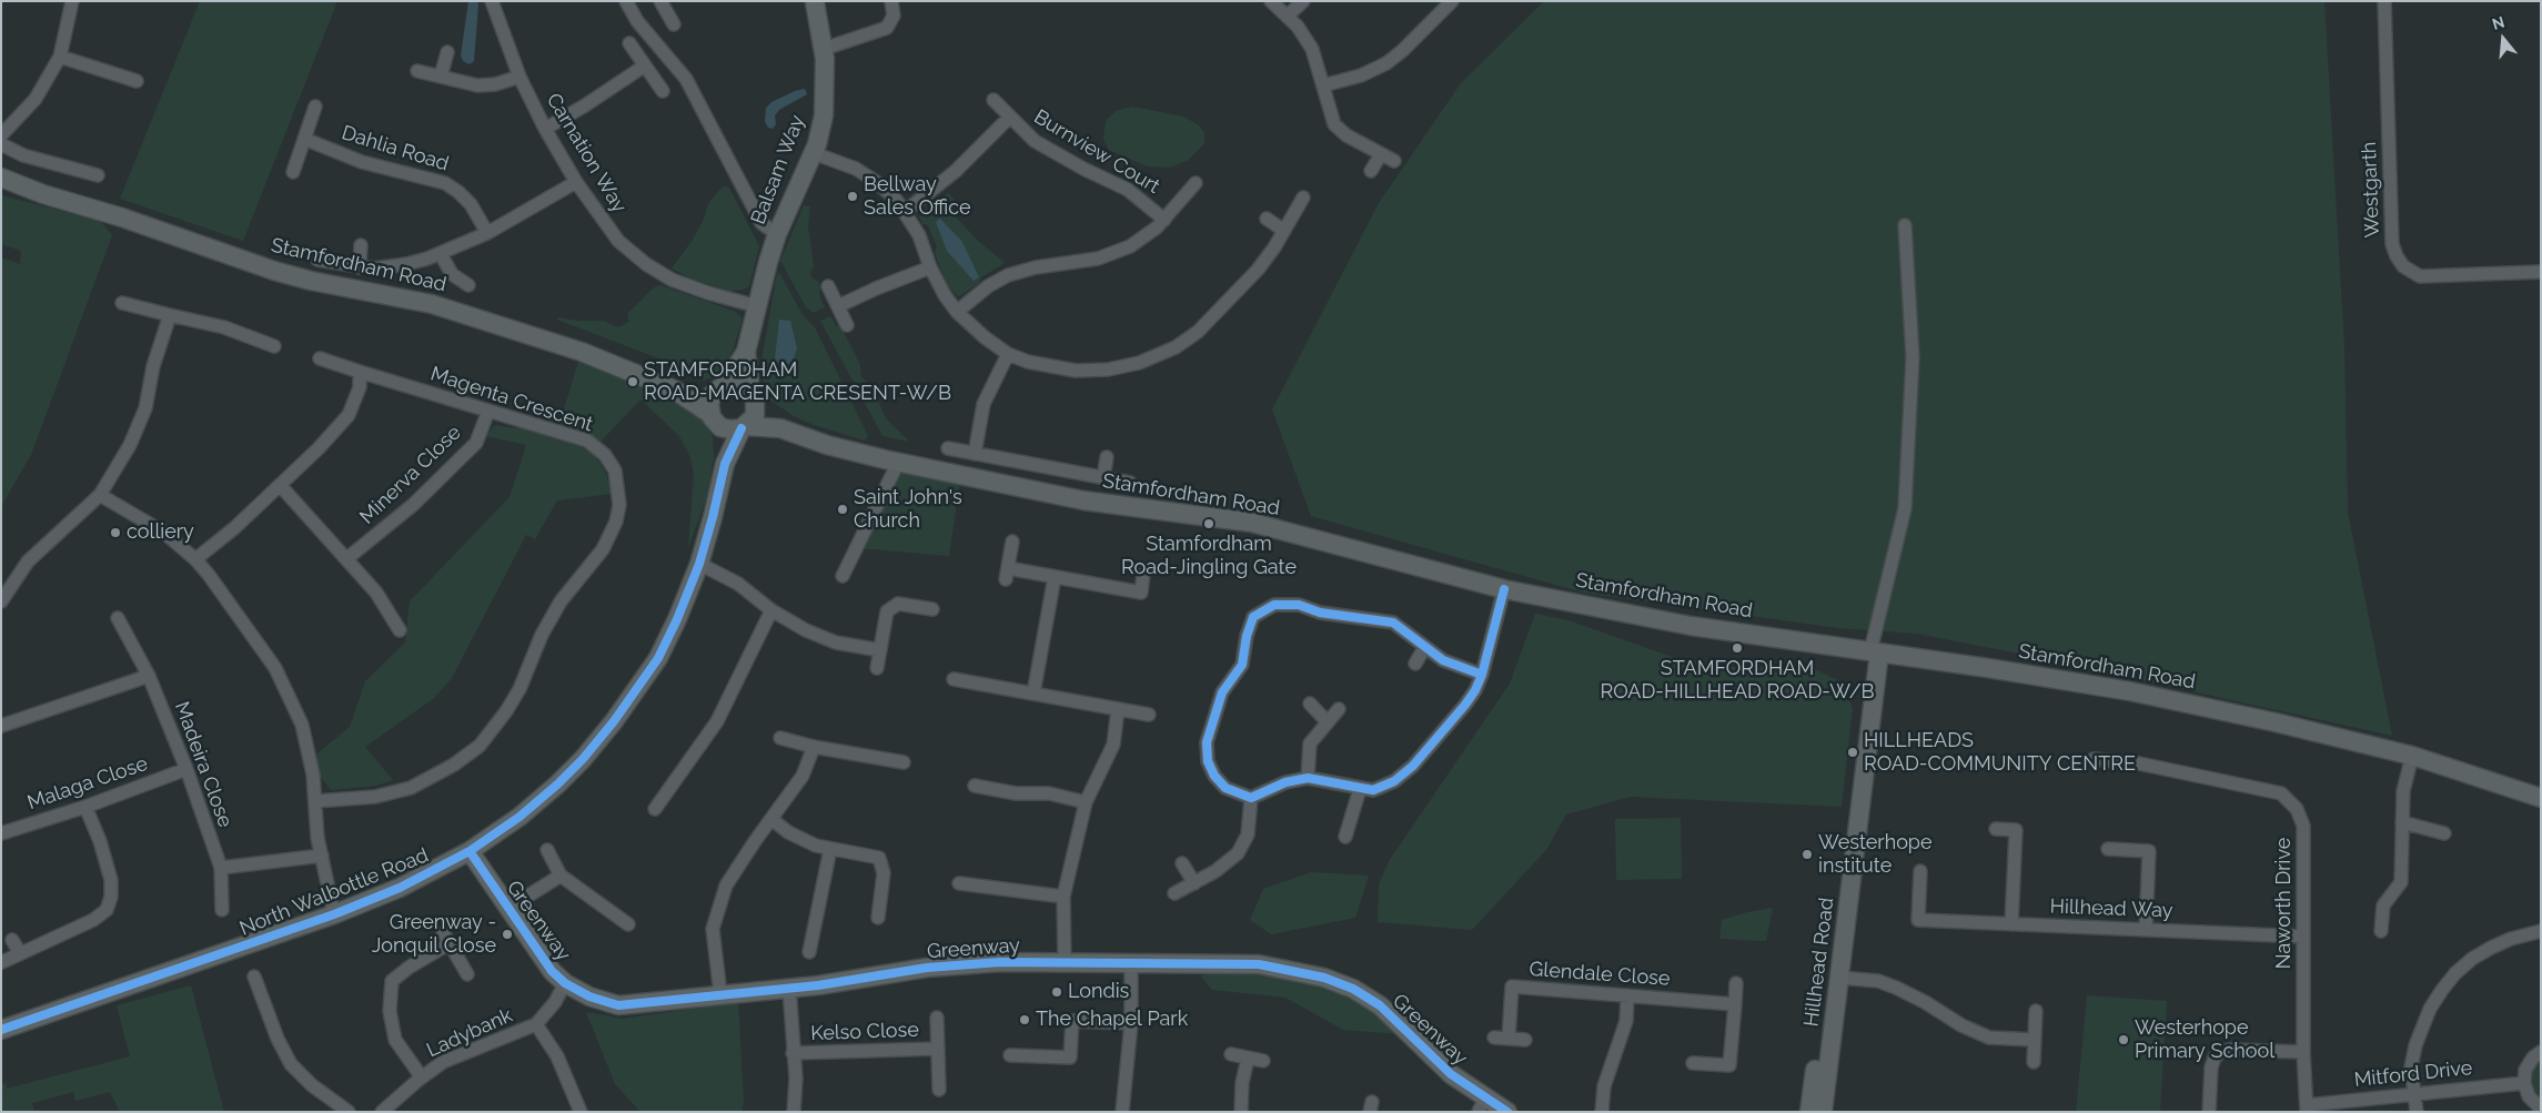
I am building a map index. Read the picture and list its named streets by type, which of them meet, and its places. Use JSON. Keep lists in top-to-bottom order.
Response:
{
  "streets": {
    "street": [
      "Dahlia Road",
      "Burnview Court",
      "Carnation Way",
      "Balsam Way",
      "Westgarth",
      "Stamfordham Road",
      "Magenta Crescent",
      "Minerva Close",
      "Madeira Close",
      "Malaga Close",
      "North Walbottle Road",
      "Naworth Drive",
      "Hillhead Way",
      "Greenway",
      "Hillhead Road",
      "Glendale Close",
      "Kelso Close",
      "Ladybank",
      "Mitford Drive"
    ]
  },
  "crossings": [
    ["Carnation Way", "Balsam Way"],
    ["Balsam Way", "Stamfordham Road"],
    ["Balsam Way", "North Walbottle Road"],
    ["Stamfordham Road", "North Walbottle Road"],
    ["Stamfordham Road", "Hillhead Road"],
    ["Magenta Crescent", "Minerva Close"],
    ["Madeira Close", "Malaga Close"],
    ["North Walbottle Road", "Greenway"],
    ["Naworth Drive", "Hillhead Way"],
    ["Naworth Drive", "Mitford Drive"],
    ["Greenway", "Ladybank"]
  ],
  "places": [
    "Bellway Sales Office",
    "STAMFORDHAM ROAD-MAGENTA CRESENT-W/B",
    "Saint John's Church",
    "Stamfordham Road-Jingling Gate",
    "colliery",
    "STAMFORDHAM ROAD-HILLHEAD ROAD-W/B",
    "HILLHEADS ROAD-COMMUNITY CENTRE",
    "Westerhope institute",
    "Greenway - Jonquil Close",
    "Londis",
    "The Chapel Park",
    "Westerhope Primary School"
  ],
  "north": "top"
}
